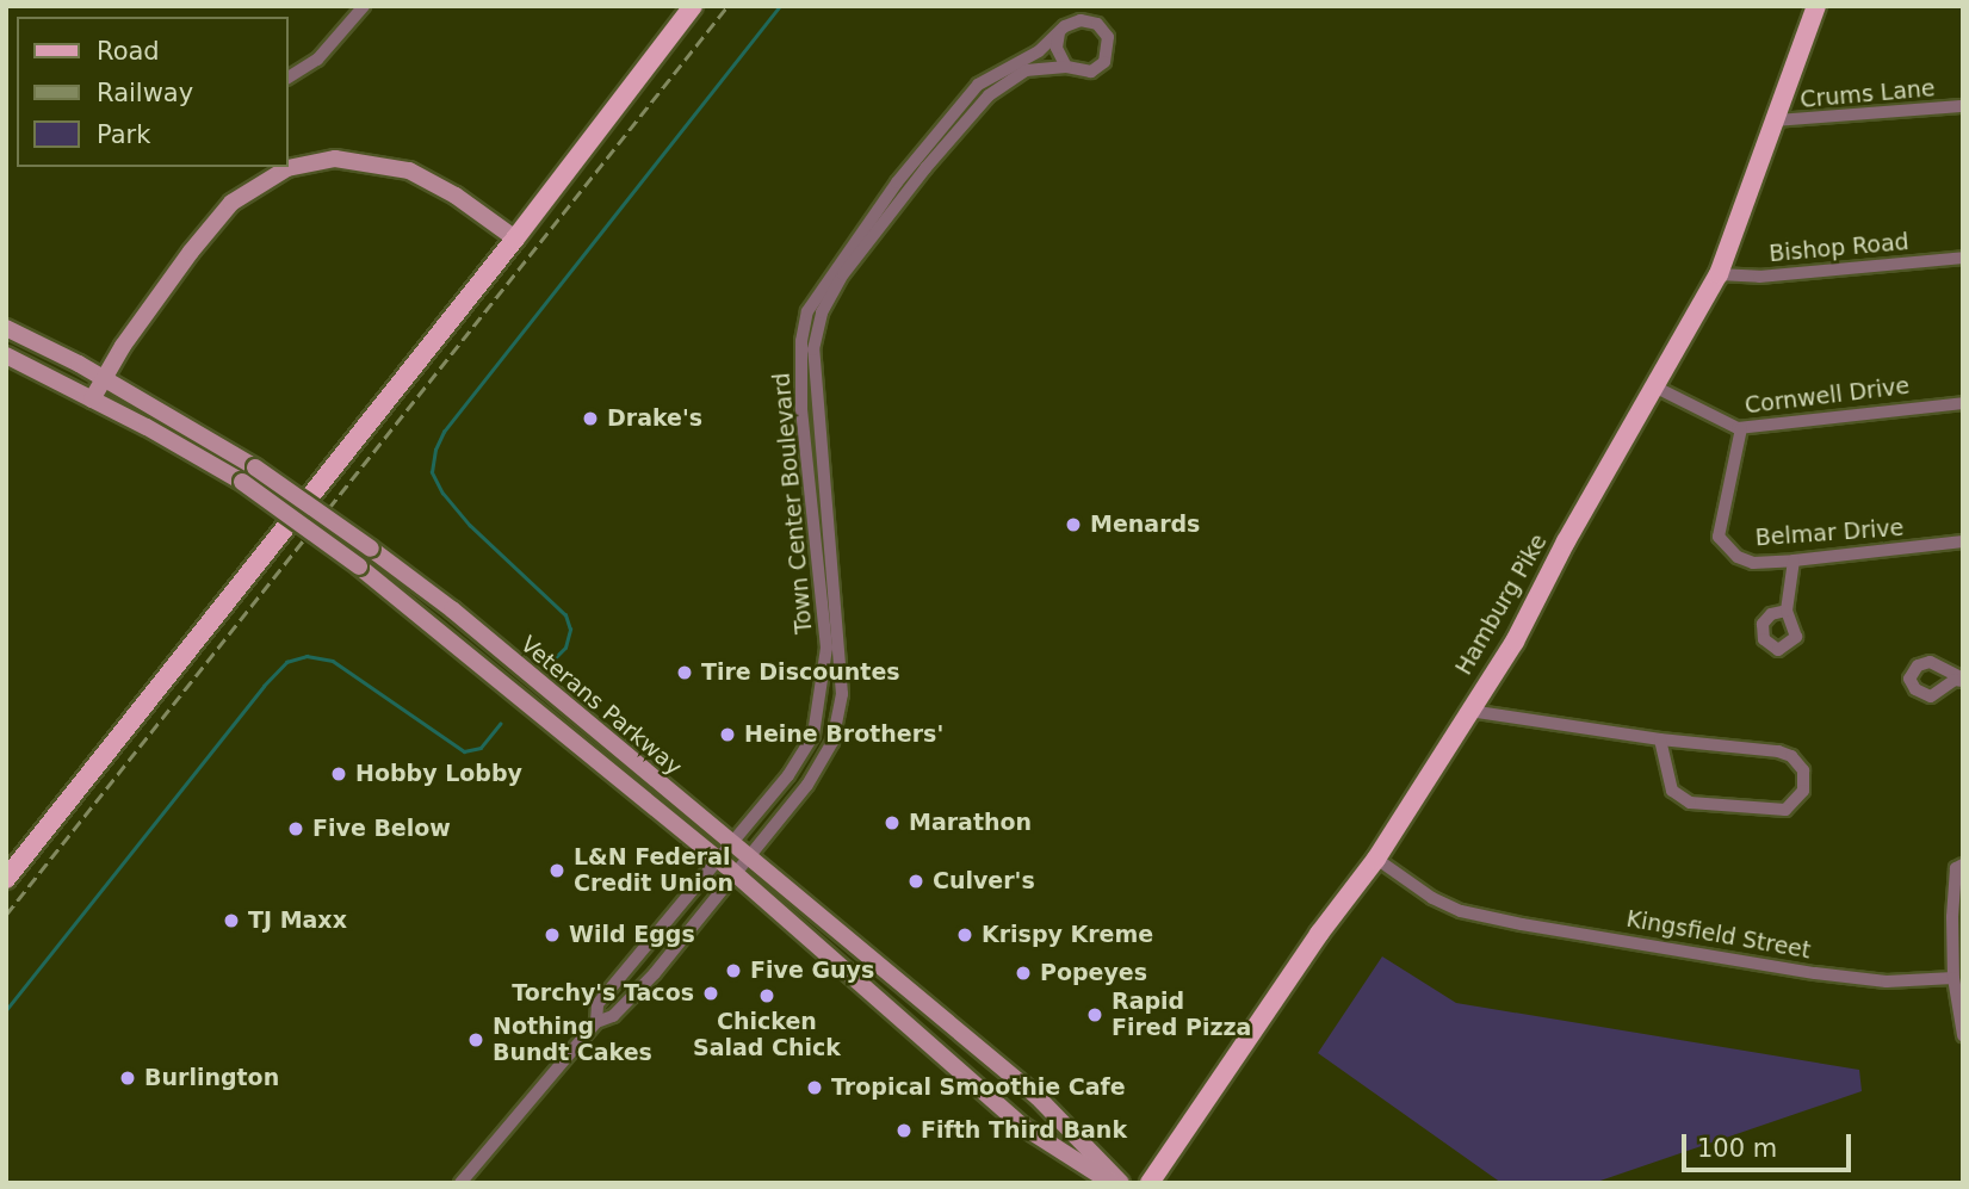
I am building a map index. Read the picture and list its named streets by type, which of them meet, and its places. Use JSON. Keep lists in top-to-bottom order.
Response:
{
  "streets": {
    "main road": ["Hamburg Pike", "Veterans Parkway"],
    "street": [
      "Crums Lane",
      "Bishop Road",
      "Cornwell Drive",
      "Town Center Boulevard",
      "Belmar Drive",
      "Kingsfield Street"
    ]
  },
  "crossings": [
    ["Crums Lane", "Hamburg Pike"],
    ["Bishop Road", "Hamburg Pike"],
    ["Cornwell Drive", "Belmar Drive"],
    ["Cornwell Drive", "Hamburg Pike"],
    ["Town Center Boulevard", "Veterans Parkway"],
    ["Hamburg Pike", "Kingsfield Street"]
  ],
  "places": [
    "Drake's",
    "Menards",
    "Tire Discountes",
    "Heine Brothers'",
    "Hobby Lobby",
    "Marathon",
    "Five Below",
    "L&N Federal Credit Union",
    "Culver's",
    "TJ Maxx",
    "Wild Eggs",
    "Krispy Kreme",
    "Five Guys",
    "Popeyes",
    "Torchy's Tacos",
    "Chicken Salad Chick",
    "Rapid Fired Pizza",
    "Nothing Bundt Cakes",
    "Burlington",
    "Tropical Smoothie Cafe",
    "Fifth Third Bank"
  ],
  "legend": ["Road", "Railway", "Park"],
  "scale_bar": "100 m"
}
